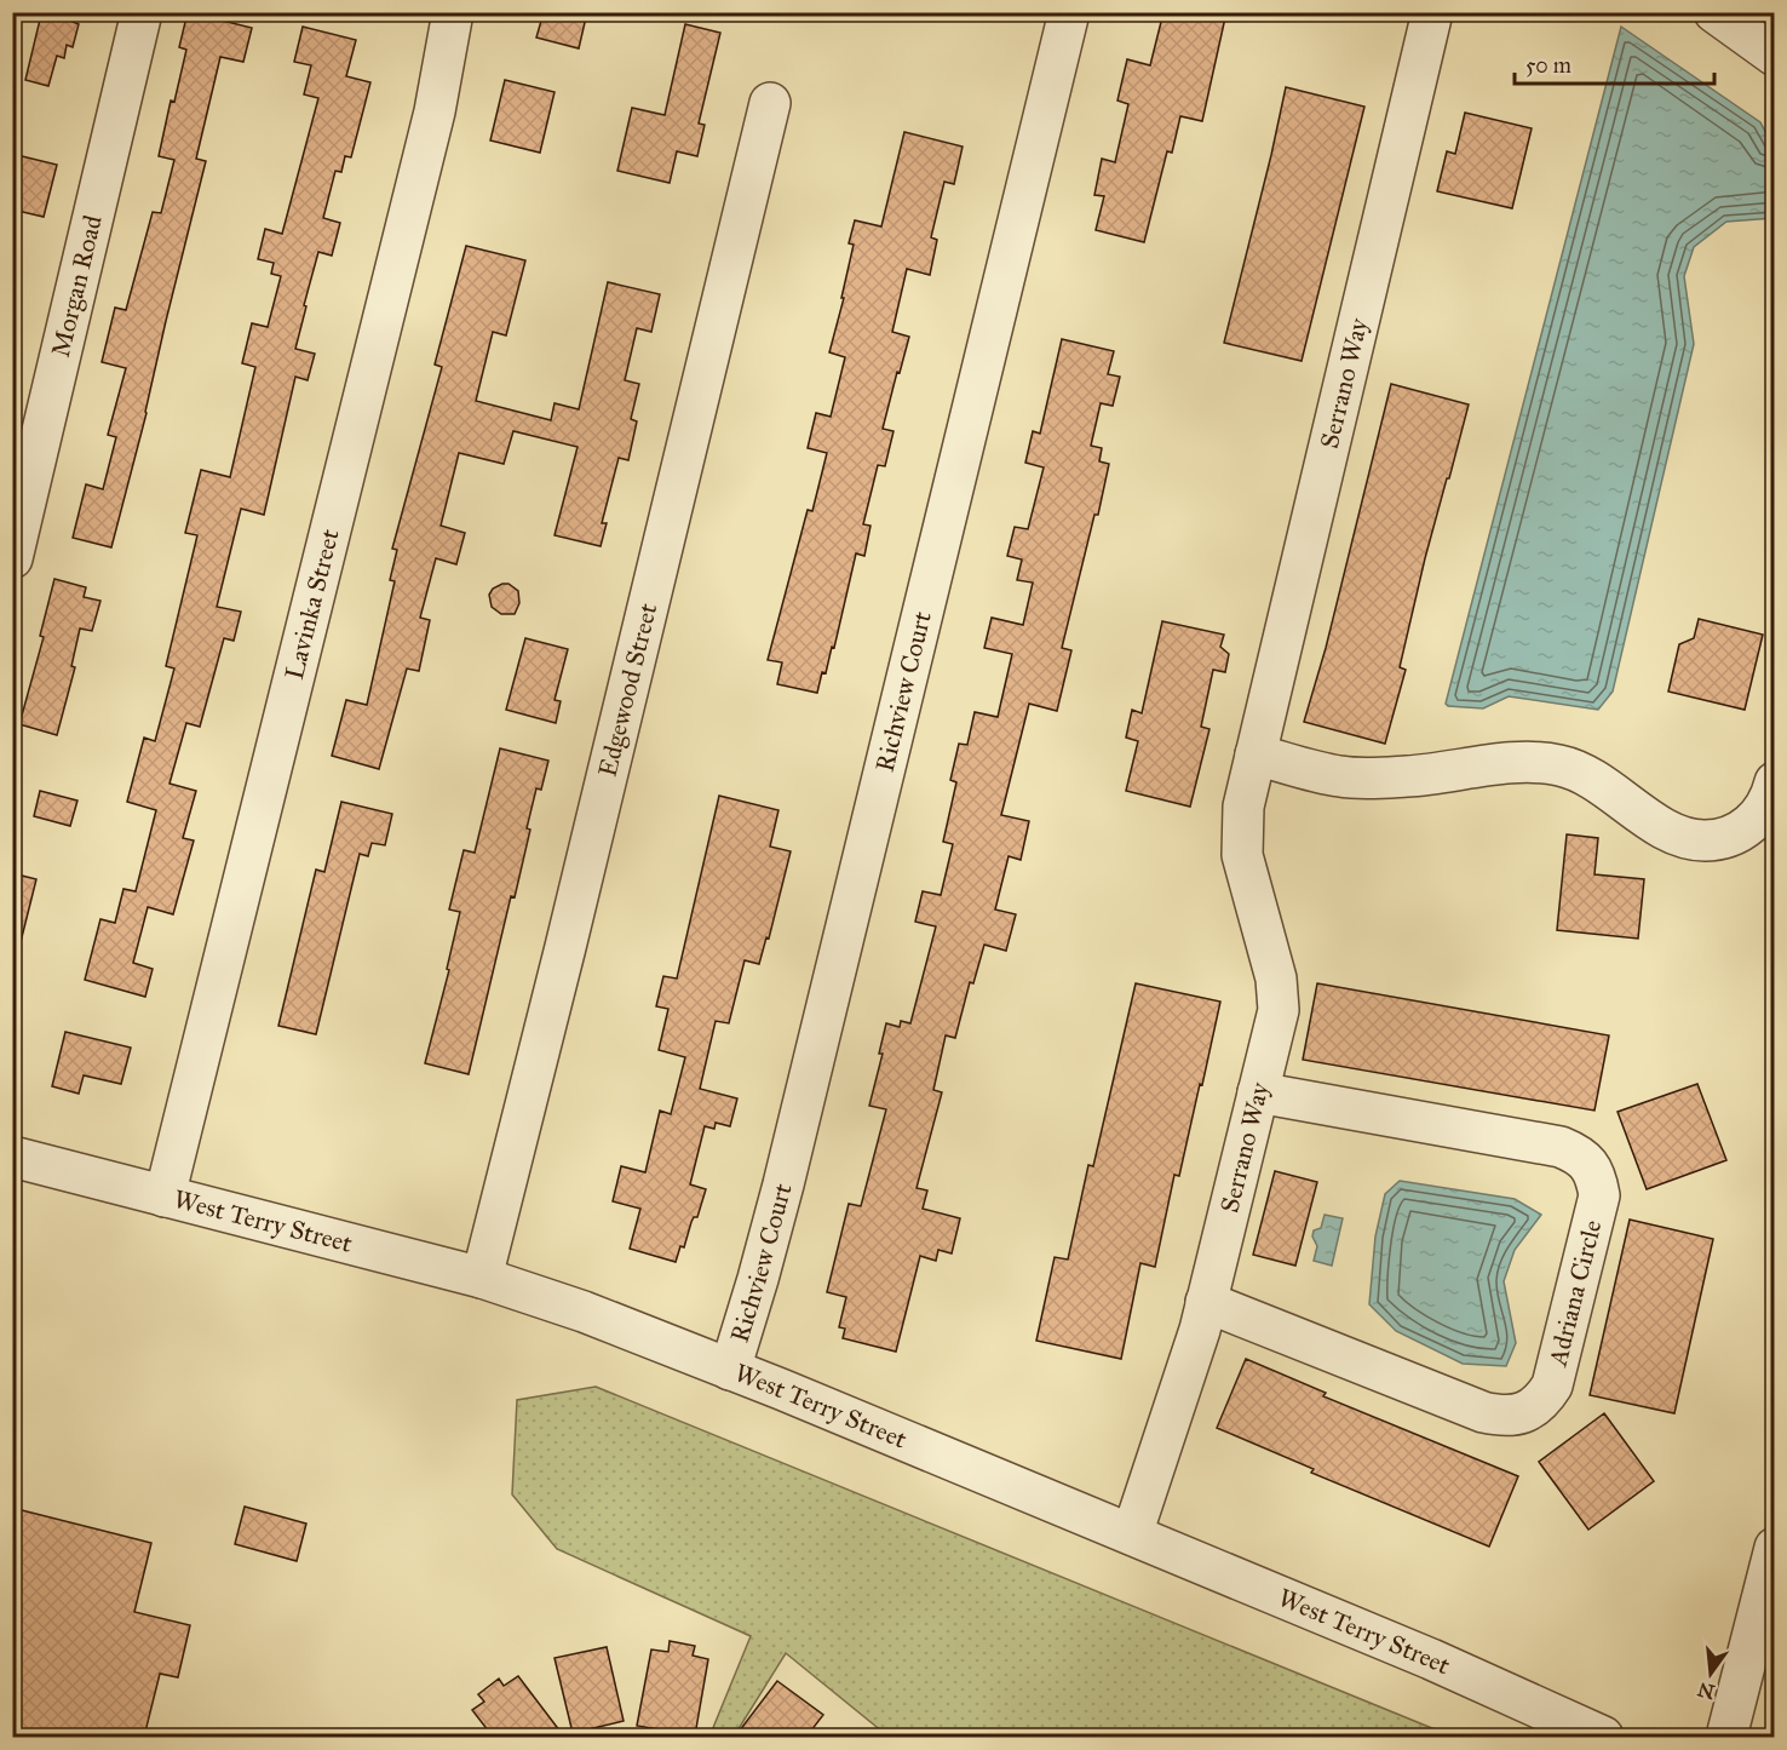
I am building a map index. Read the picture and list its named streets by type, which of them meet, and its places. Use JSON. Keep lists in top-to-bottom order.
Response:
{
  "streets": {
    "street": [
      "Morgan Road",
      "Serrano Way",
      "Lavinka Street",
      "Edgewood Street",
      "Richview Court",
      "West Terry Street",
      "Adriana Circle"
    ]
  },
  "crossings": [
    ["Serrano Way", "West Terry Street"],
    ["Serrano Way", "Adriana Circle"],
    ["Lavinka Street", "West Terry Street"],
    ["Edgewood Street", "West Terry Street"],
    ["Richview Court", "West Terry Street"]
  ],
  "scale_bar": "50 m",
  "north": "bottom"
}
